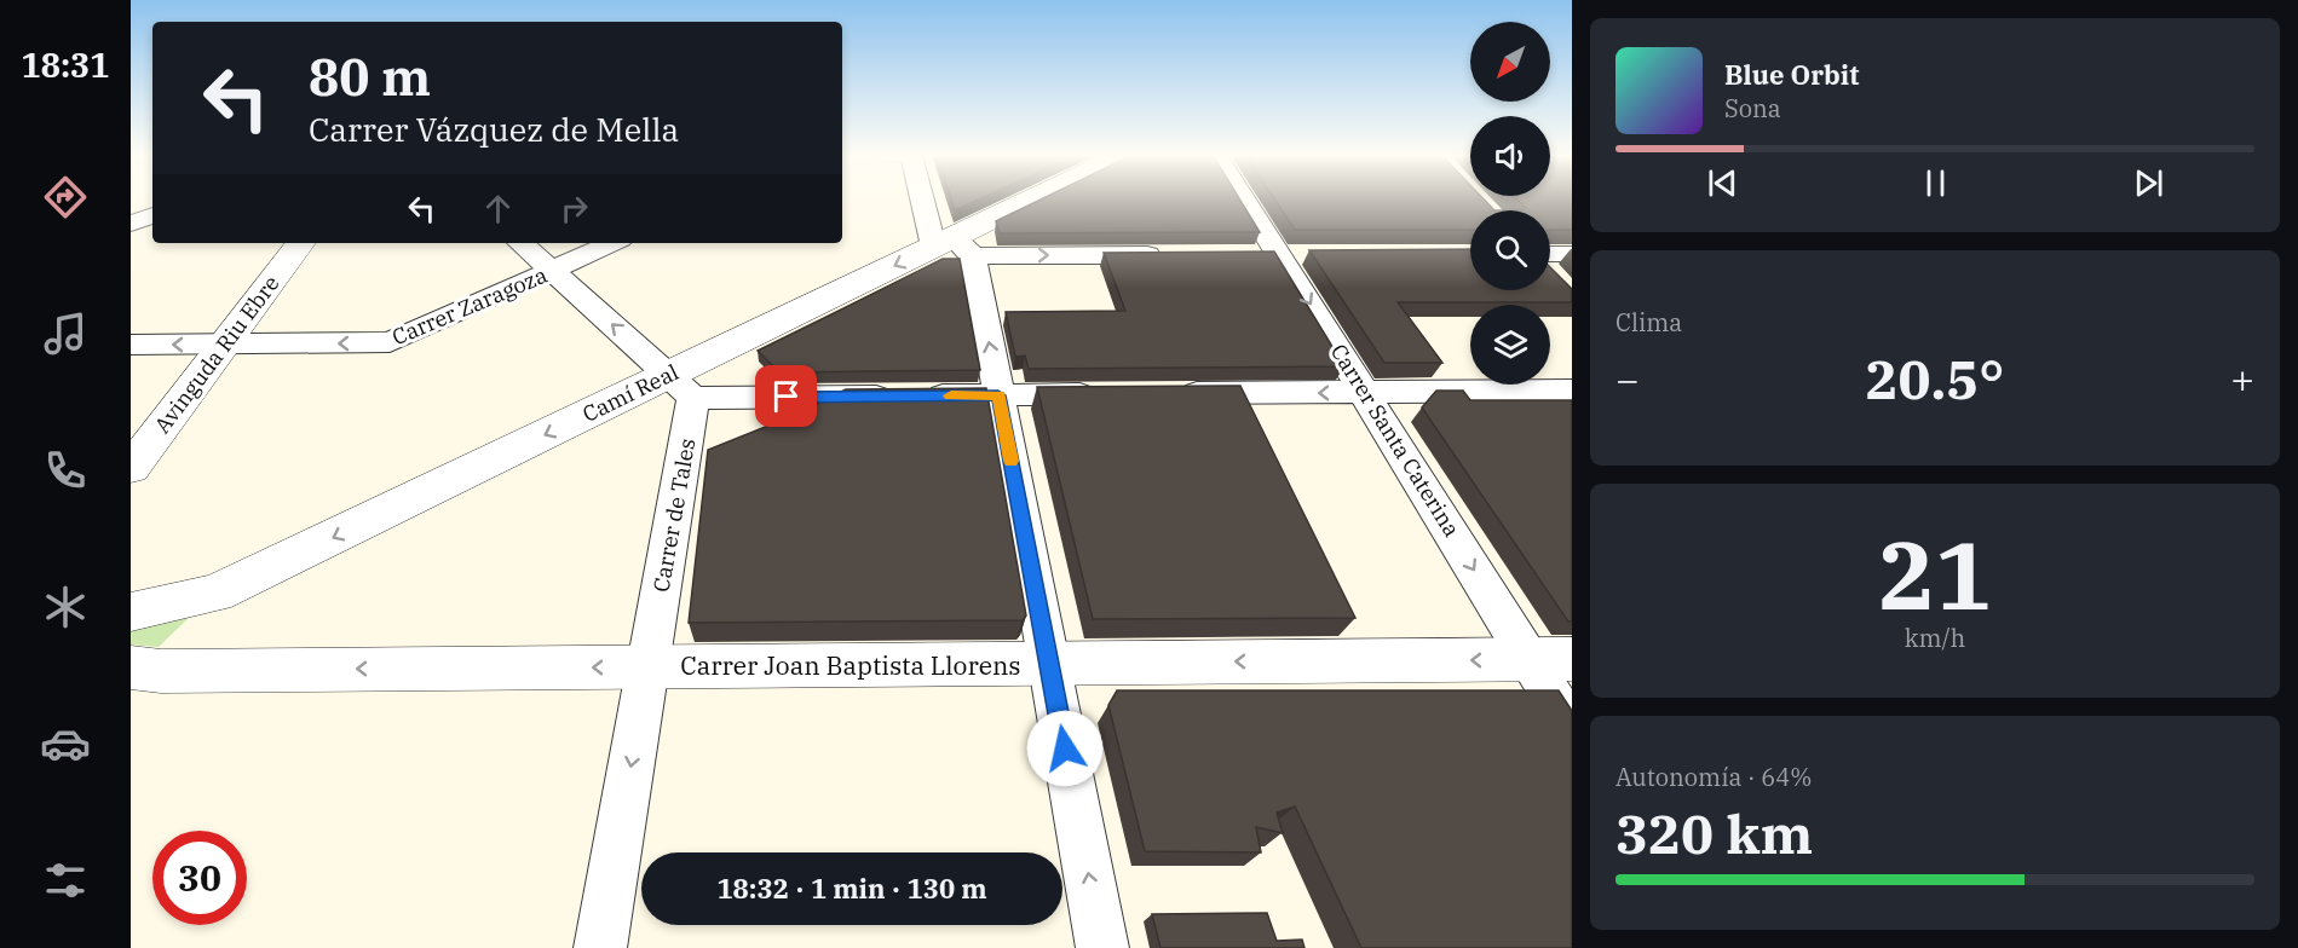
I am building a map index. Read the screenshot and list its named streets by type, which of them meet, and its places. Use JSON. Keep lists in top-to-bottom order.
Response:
{
  "streets": {
    "street": [
      "Carrer Zaragoza",
      "Avinguda Riu Ebre",
      "Camí Real",
      "Carrer Santa Caterina",
      "Carrer de Tales",
      "Carrer Joan Baptista Llorens"
    ]
  },
  "crossings": [
    ["Carrer Zaragoza", "Avinguda Riu Ebre"],
    ["Camí Real", "Carrer de Tales"],
    ["Carrer Santa Caterina", "Carrer Joan Baptista Llorens"],
    ["Carrer de Tales", "Carrer Joan Baptista Llorens"]
  ],
  "one_way": ["Carrer Zaragoza", "Carrer Santa Caterina", "Carrer de Tales"],
  "north": "bottom left",
  "page": {
    "tabs": "18:31",
    "turn": ["80 m", "Carrer Vázquez de Mella"],
    "song": ["Blue Orbit", "Sona"],
    "tile": [
      "Clima",
      ["21", "km/h"],
      ["Autonomía · 64%", "320 km"]
    ],
    "heat": ["−", "20.5°", "+"],
    "limit": "30",
    "trip": "18:32 · 1 min · 130 m"
  }
}
